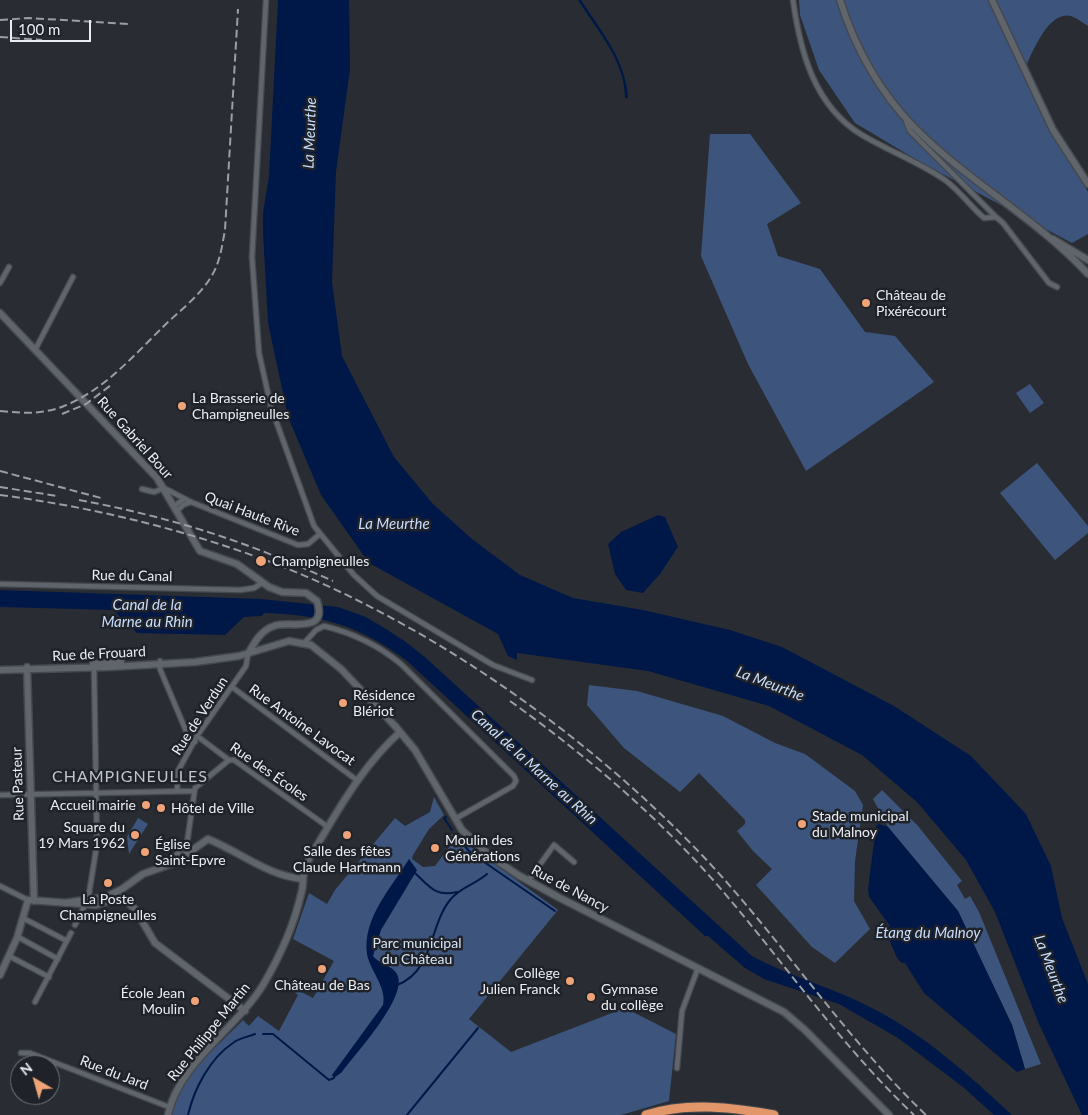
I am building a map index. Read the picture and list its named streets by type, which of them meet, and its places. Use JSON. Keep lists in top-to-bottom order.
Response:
{
  "streets": {
    "main road": [
      "Rue Gabriel Bour",
      "Rue de Frouard",
      "Rue Pasteur",
      "Rue de Nancy",
      "Rue Philippe Martin"
    ],
    "street": [
      "Quai Haute Rive",
      "Rue du Canal",
      "Rue de Verdun",
      "Rue Antoine Lavocat",
      "Rue des Écoles",
      "Rue du Jard"
    ]
  },
  "crossings": [
    ["Rue Gabriel Bour", "Quai Haute Rive"],
    ["Rue Gabriel Bour", "Rue du Canal"],
    ["Rue de Frouard", "Rue de Verdun"],
    ["Rue de Frouard", "Rue Pasteur"],
    ["Rue de Verdun", "Rue Antoine Lavocat"],
    ["Rue de Verdun", "Rue des Écoles"],
    ["Rue Antoine Lavocat", "Rue Philippe Martin"],
    ["Rue des Écoles", "Rue Philippe Martin"],
    ["Rue de Nancy", "Rue Philippe Martin"],
    ["Rue Philippe Martin", "Rue du Jard"]
  ],
  "districts": ["CHAMPIGNEULLES"],
  "water": ["La Meurthe", "Canal de la Marne au Rhin", "Étang du Malnoy"],
  "parks": ["Parc municipal du Château"],
  "places": [
    "Château de Pixérécourt",
    "La Brasserie de Champigneulles",
    "Champigneulles",
    "Résidence Blériot",
    "Accueil mairie",
    "Hôtel de Ville",
    "Stade municipal du Malnoy",
    "Square du 19 Mars 1962",
    "Salle des fêtes Claude Hartmann",
    "Moulin des Générations",
    "Église Saint-Epvre",
    "La Poste Champigneulles",
    "Château de Bas",
    "Collège Julien Franck",
    "Gymnase du collège",
    "École Jean Moulin"
  ],
  "scale_bar": "100 m",
  "north": "top left"
}
